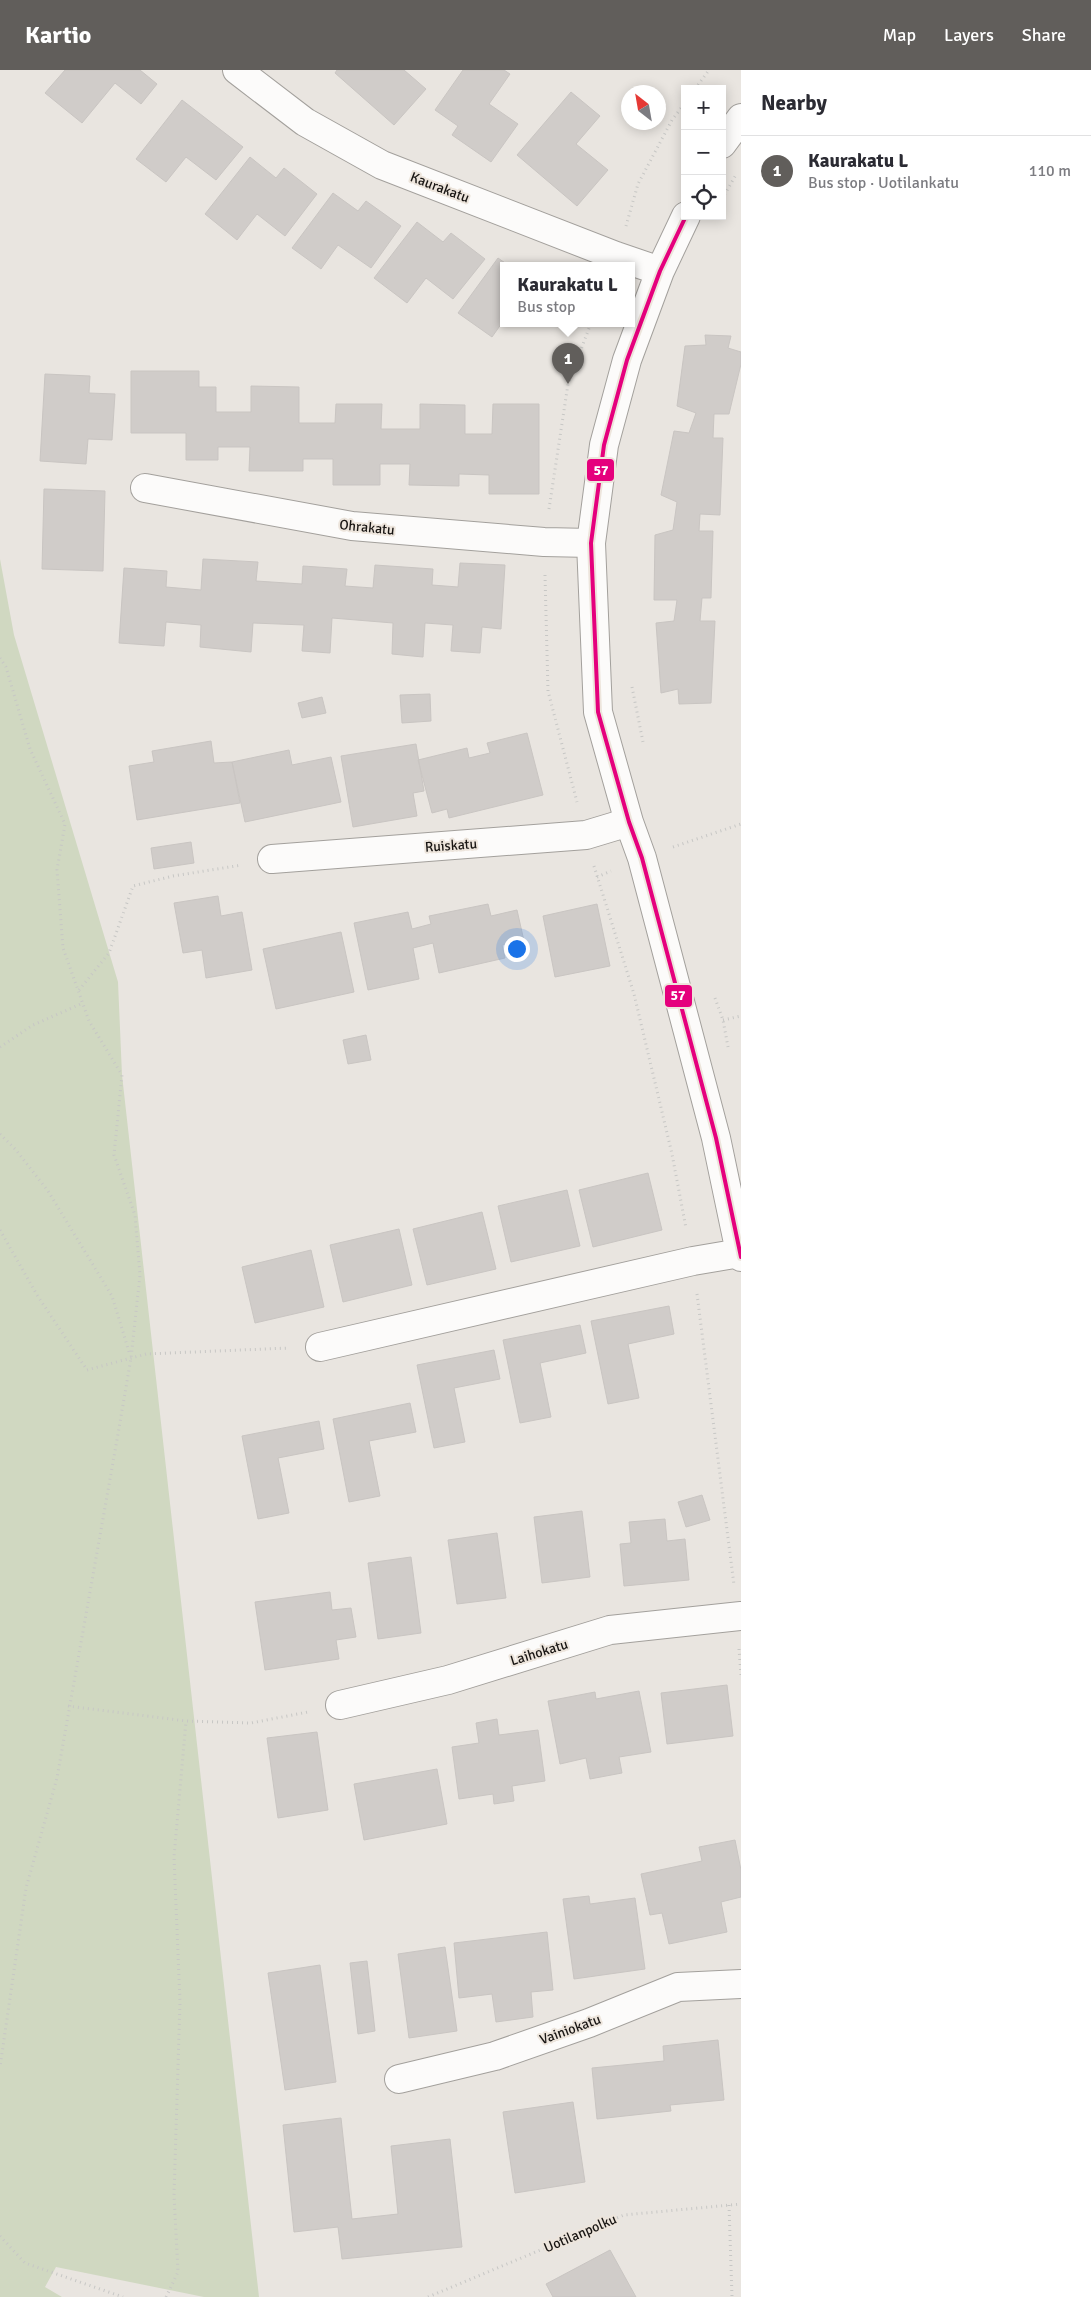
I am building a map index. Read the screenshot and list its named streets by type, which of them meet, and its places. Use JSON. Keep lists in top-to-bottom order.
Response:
{
  "streets": {
    "street": [
      "Kaurakatu",
      "Ohrakatu",
      "Ruiskatu",
      "Laihokatu",
      "Vainiokatu"
    ],
    "path": ["Uotilanpolku"]
  },
  "lines": ["transit line 57"],
  "north": "top left",
  "page": {
    "header": "Kartio",
    "nav": ["Map", "Layers", "Share"],
    "heading": "Nearby",
    "map_buttons": ["+", "−"],
    "list": [
      {
        "mark": "1",
        "name": "Kaurakatu L",
        "note": "Bus stop · Uotilankatu",
        "value": "110 m"
      }
    ],
    "popup": ["Kaurakatu L", "Bus stop"],
    "pins": "1"
  }
}
